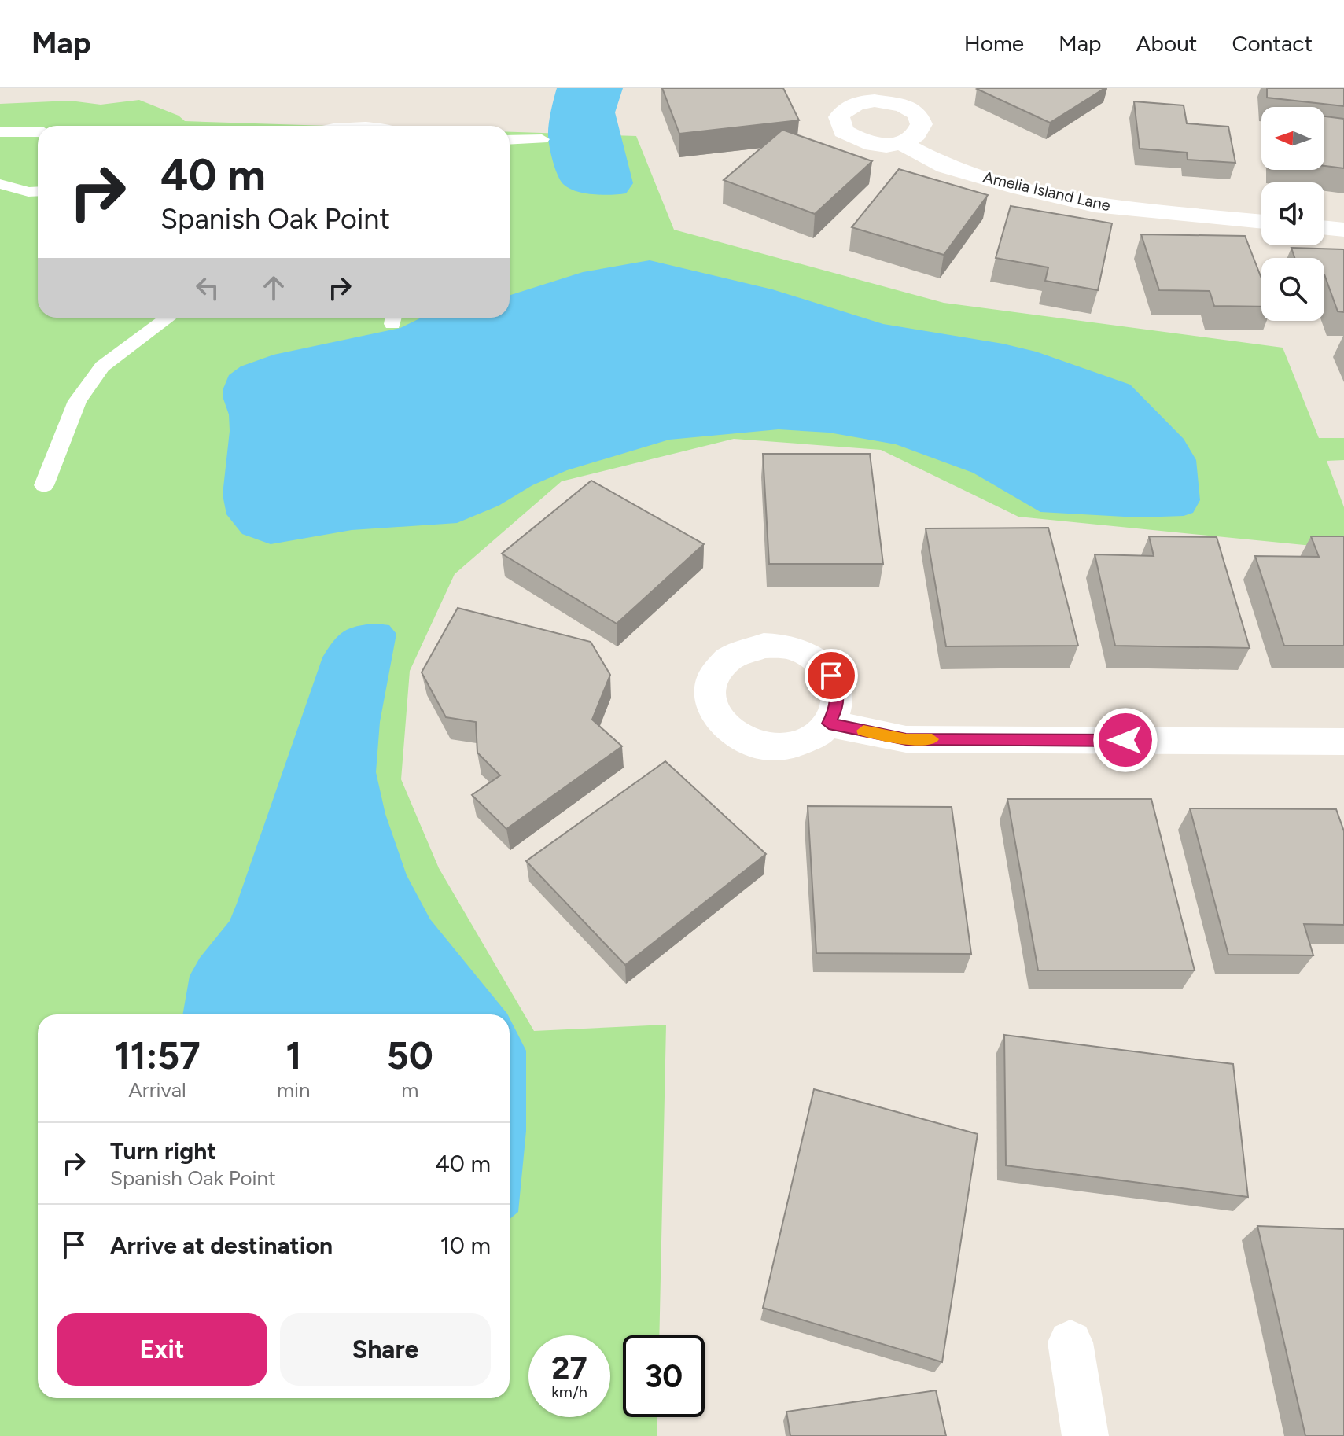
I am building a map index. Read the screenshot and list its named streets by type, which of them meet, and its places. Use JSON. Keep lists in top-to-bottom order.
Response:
{
  "streets": {
    "street": ["Amelia Island Lane"]
  },
  "north": "left",
  "page": {
    "header": "Map",
    "nav": [
      "Home",
      "Map",
      "About",
      "Contact"
    ],
    "turn": ["40 m", "Spanish Oak Point"],
    "eta": [
      "11:57",
      "Arrival",
      "1",
      "min",
      "50",
      "m"
    ],
    "list": [
      {
        "name": "Turn right",
        "note": "Spanish Oak Point",
        "value": "40 m"
      },
      {
        "name": "Arrive at destination",
        "value": "10 m"
      }
    ],
    "buttons": ["Exit", "Share"],
    "speed": "27 km/h",
    "limit": "30"
  }
}
